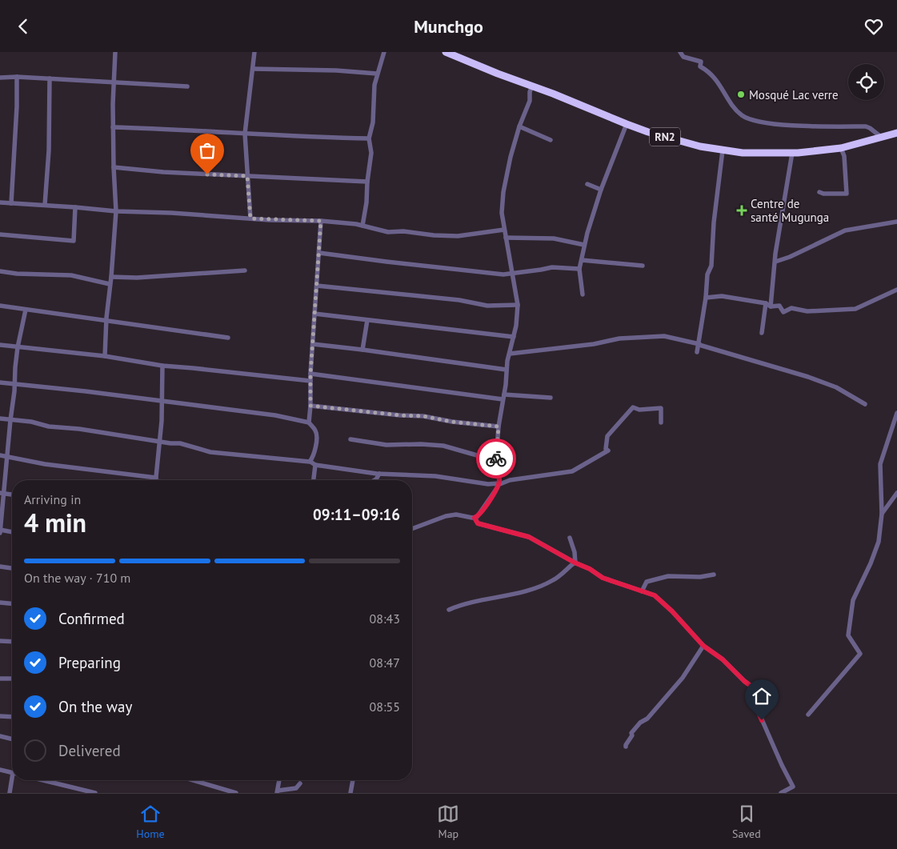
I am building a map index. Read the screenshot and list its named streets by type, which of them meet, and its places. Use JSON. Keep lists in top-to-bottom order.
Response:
{
  "streets": {
    "highway": ["RN2"]
  },
  "places": {
    "other": ["Mosqué Lac verre"],
    "health": ["Centre de santé Mugunga"]
  },
  "page": {
    "header": "Munchgo",
    "heading": ["4 min", "Arriving in", "09:11–09:16"],
    "bar": "On the way · 710 m",
    "list": [
      ["Confirmed", "08:43"],
      ["Preparing", "08:47"],
      ["On the way", "08:55"],
      "Delivered"
    ],
    "tabs": ["Home", "Map", "Saved"]
  }
}
